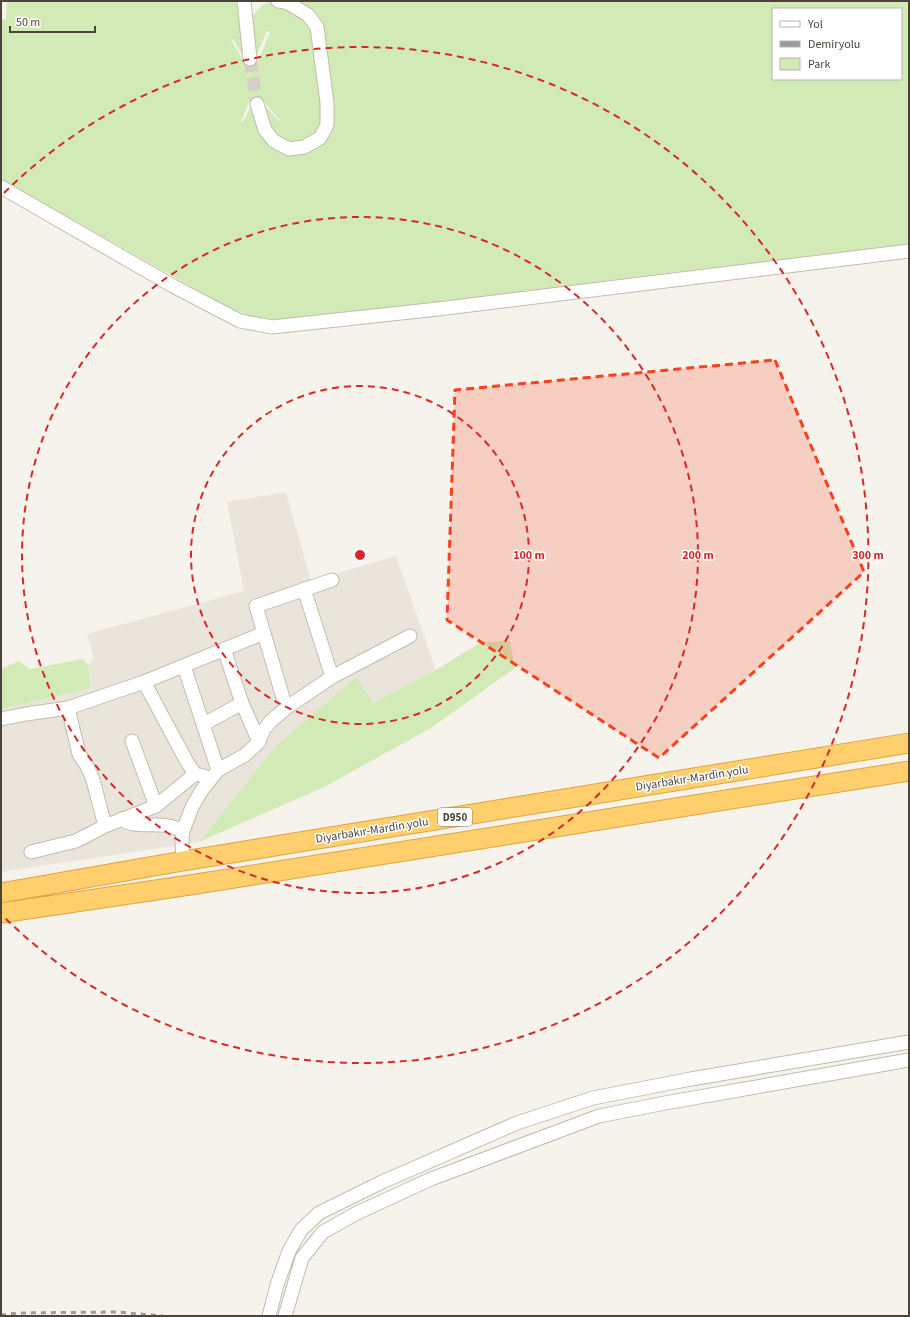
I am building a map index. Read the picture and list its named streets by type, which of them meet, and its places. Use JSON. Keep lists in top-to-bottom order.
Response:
{
  "streets": {
    "highway": ["Diyarbakır-Mardin yolu", "D950"]
  },
  "legend": ["Yol", "Demiryolu", "Park"],
  "scale_bar": "50 m",
  "rings": ["100 m", "200 m", "300 m"]
}
